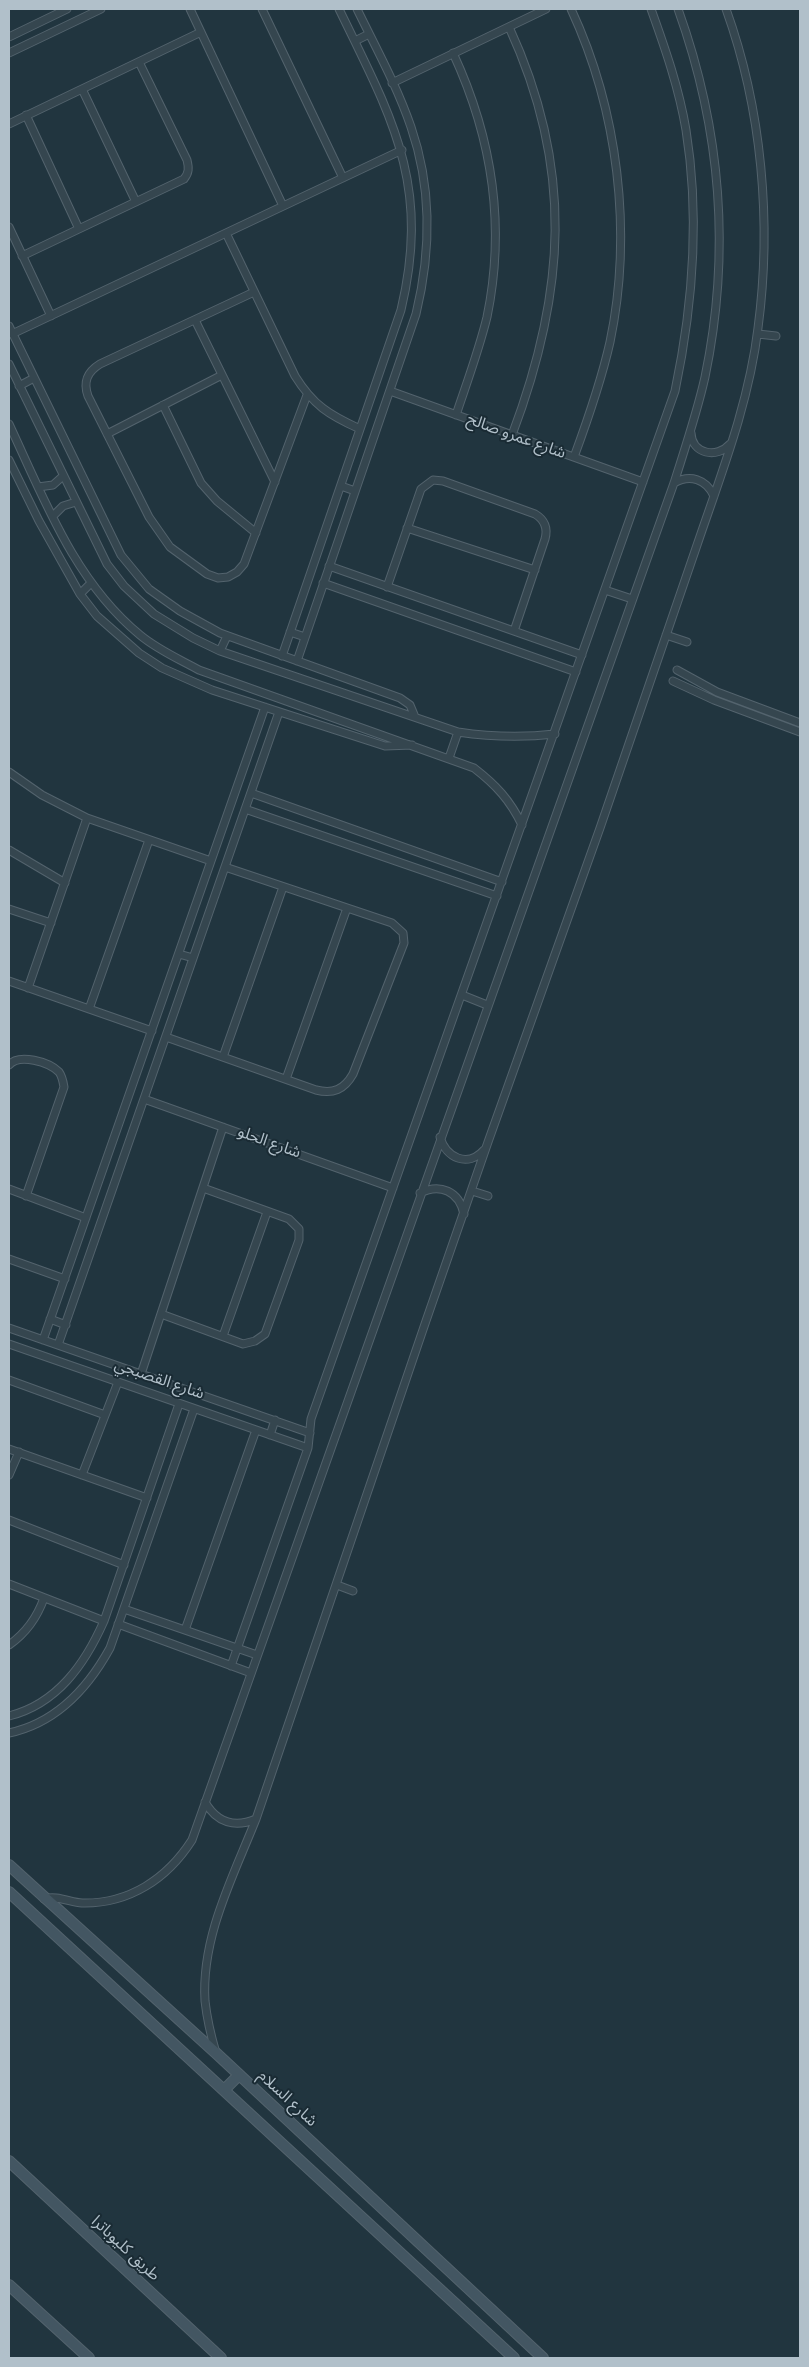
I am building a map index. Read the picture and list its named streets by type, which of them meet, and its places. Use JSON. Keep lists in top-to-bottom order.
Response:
{
  "streets": {
    "main road": ["شارع السلام", "طريق كليوباترا"],
    "street": ["شارع عمرو صالح", "شارع الحلو", "شارع القصبجي"]
  }
}
